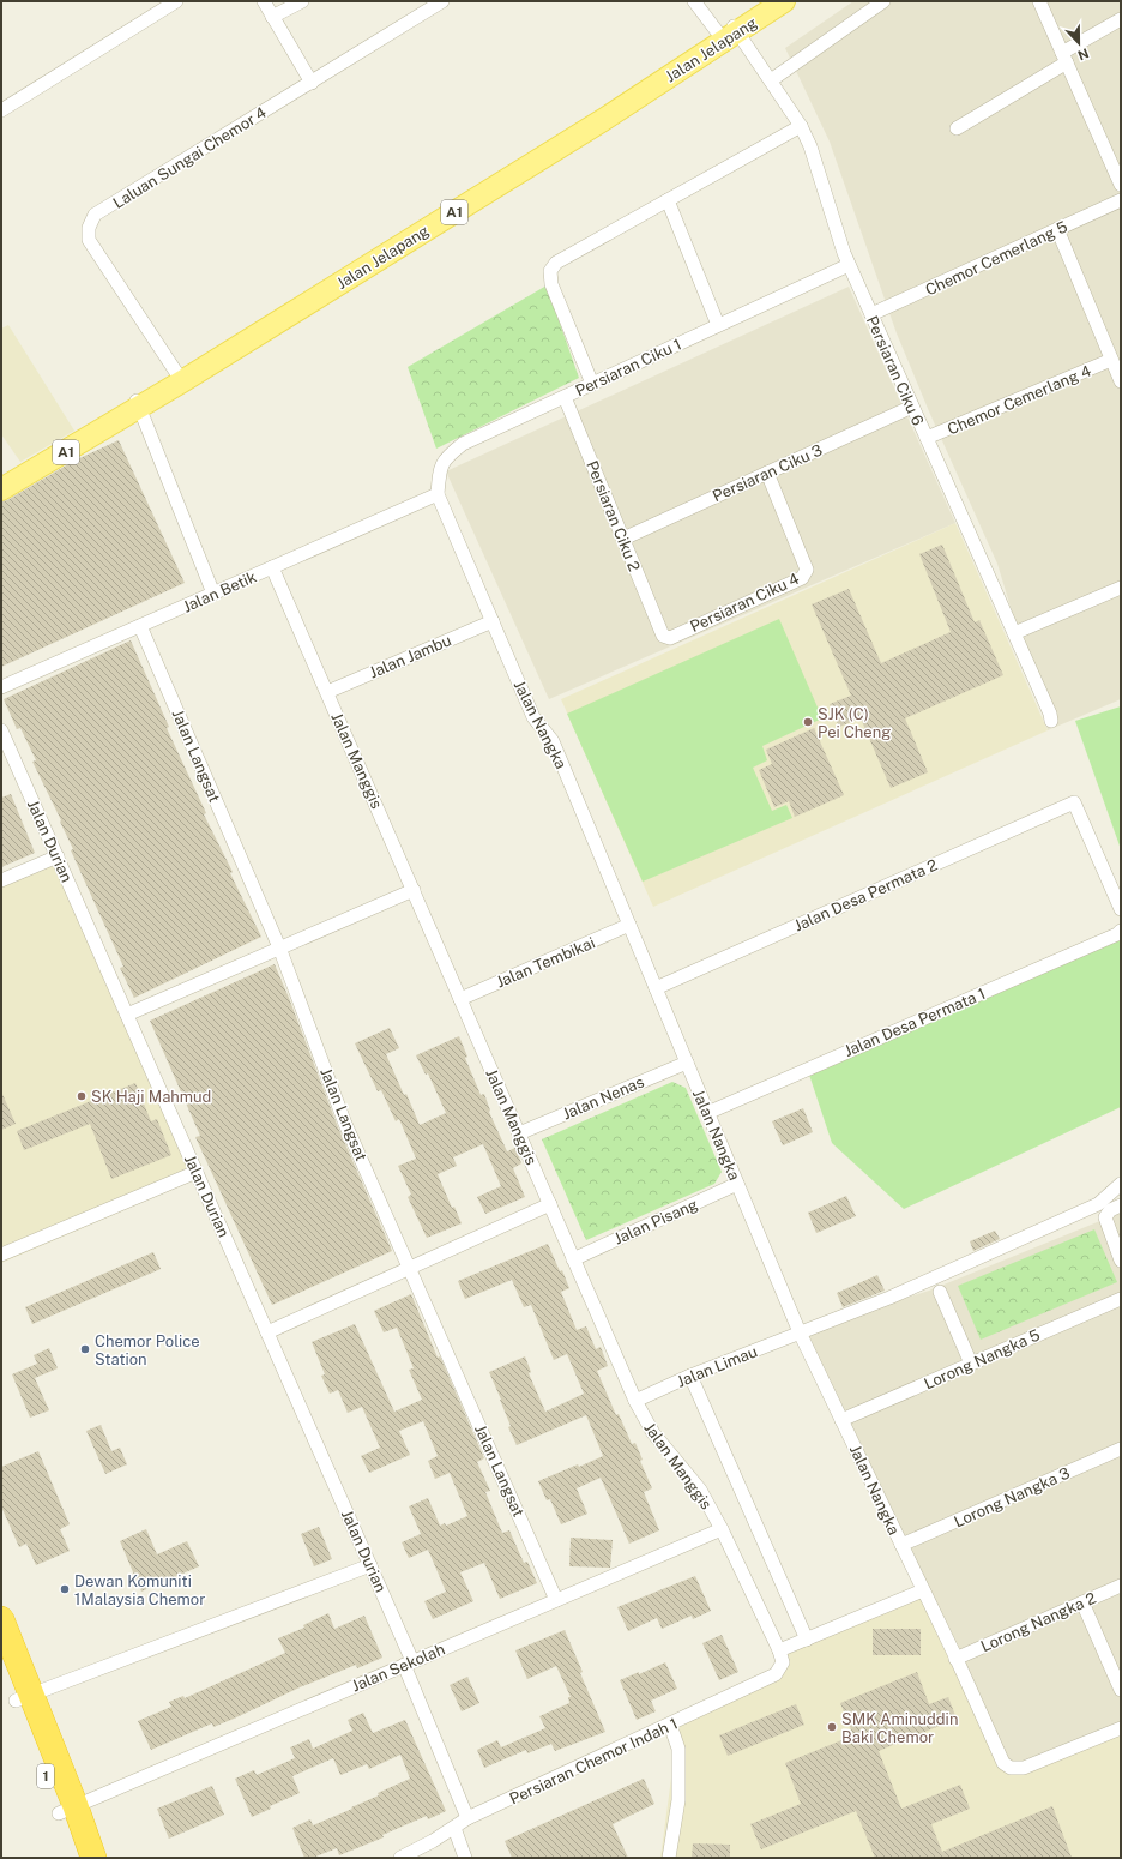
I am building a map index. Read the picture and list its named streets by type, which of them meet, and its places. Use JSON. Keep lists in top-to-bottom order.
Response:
{
  "streets": {
    "highway": ["1"],
    "main road": ["Jalan Jelapang", "A1"],
    "street": [
      "Laluan Sungai Chemor 4",
      "Chemor Cemerlang 5",
      "Persiaran Ciku 1",
      "Persiaran Ciku 6",
      "Chemor Cemerlang 4",
      "Persiaran Ciku 3",
      "Persiaran Ciku 2",
      "Jalan Betik",
      "Persiaran Ciku 4",
      "Jalan Jambu",
      "Jalan Nangka",
      "Jalan Langsat",
      "Jalan Manggis",
      "Jalan Durian",
      "Jalan Desa Permata 2",
      "Jalan Tembikai",
      "Jalan Desa Permata 1",
      "Jalan Nenas",
      "Jalan Pisang",
      "Lorong Nangka 5",
      "Jalan Limau",
      "Lorong Nangka 3",
      "Lorong Nangka 2",
      "Jalan Sekolah",
      "Persiaran Chemor Indah 1"
    ]
  },
  "crossings": [
    ["Jalan Jelapang", "Laluan Sungai Chemor 4"],
    ["Jalan Jelapang", "Persiaran Ciku 6"],
    ["Chemor Cemerlang 5", "Persiaran Ciku 6"],
    ["Persiaran Ciku 1", "Persiaran Ciku 6"],
    ["Persiaran Ciku 1", "Persiaran Ciku 2"],
    ["Persiaran Ciku 1", "Jalan Betik"],
    ["Persiaran Ciku 1", "Jalan Nangka"],
    ["Persiaran Ciku 6", "Chemor Cemerlang 4"],
    ["Persiaran Ciku 6", "Persiaran Ciku 3"],
    ["Persiaran Ciku 3", "Persiaran Ciku 2"],
    ["Persiaran Ciku 3", "Persiaran Ciku 4"],
    ["Persiaran Ciku 2", "Persiaran Ciku 4"],
    ["Jalan Betik", "Jalan Nangka"],
    ["Jalan Betik", "Jalan Langsat"],
    ["Jalan Betik", "Jalan Manggis"],
    ["Jalan Jambu", "Jalan Nangka"],
    ["Jalan Jambu", "Jalan Manggis"],
    ["Jalan Nangka", "Jalan Desa Permata 2"],
    ["Jalan Nangka", "Jalan Tembikai"],
    ["Jalan Nangka", "Jalan Desa Permata 1"],
    ["Jalan Nangka", "Jalan Nenas"],
    ["Jalan Nangka", "Jalan Pisang"],
    ["Jalan Nangka", "Lorong Nangka 5"],
    ["Jalan Nangka", "Jalan Limau"],
    ["Jalan Nangka", "Lorong Nangka 3"],
    ["Jalan Nangka", "Lorong Nangka 2"],
    ["Jalan Langsat", "Jalan Sekolah"],
    ["Jalan Manggis", "Jalan Tembikai"],
    ["Jalan Manggis", "Jalan Nenas"],
    ["Jalan Manggis", "Jalan Pisang"],
    ["Jalan Manggis", "Jalan Limau"],
    ["Jalan Manggis", "Jalan Sekolah"],
    ["Jalan Manggis", "Persiaran Chemor Indah 1"],
    ["Jalan Durian", "Jalan Sekolah"],
    ["Jalan Durian", "Persiaran Chemor Indah 1"],
    ["Jalan Sekolah", "1"]
  ],
  "places": [
    "SJK (C) Pei Cheng",
    "SK Haji Mahmud",
    "Chemor Police Station",
    "Dewan Komuniti 1Malaysia Chemor",
    "SMK Aminuddin Baki Chemor"
  ],
  "north": "bottom"
}
